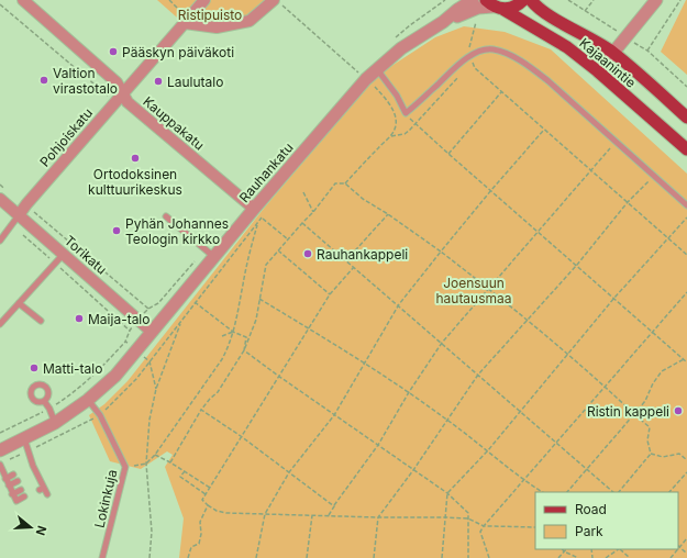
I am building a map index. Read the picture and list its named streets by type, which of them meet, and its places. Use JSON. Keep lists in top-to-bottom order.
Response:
{
  "streets": {
    "main road": ["Kajaanintie"],
    "street": [
      "Kauppakatu",
      "Pohjoiskatu",
      "Rauhankatu",
      "Torikatu"
    ],
    "lane": ["Lokinkuja"]
  },
  "crossings": [
    ["Kajaanintie", "Rauhankatu"],
    ["Kauppakatu", "Pohjoiskatu"],
    ["Kauppakatu", "Rauhankatu"],
    ["Pohjoiskatu", "Torikatu"],
    ["Rauhankatu", "Torikatu"],
    ["Rauhankatu", "Lokinkuja"]
  ],
  "parks": ["Ristipuisto", "Joensuun hautausmaa"],
  "places": [
    "Pääskyn päiväkoti",
    "Valtion virastotalo",
    "Laulutalo",
    "Ortodoksinen kulttuurikeskus",
    "Pyhän Johannes Teologin kirkko",
    "Rauhankappeli",
    "Maija-talo",
    "Matti-talo",
    "Ristin kappeli"
  ],
  "legend": ["Road", "Park"],
  "north": "right"
}
